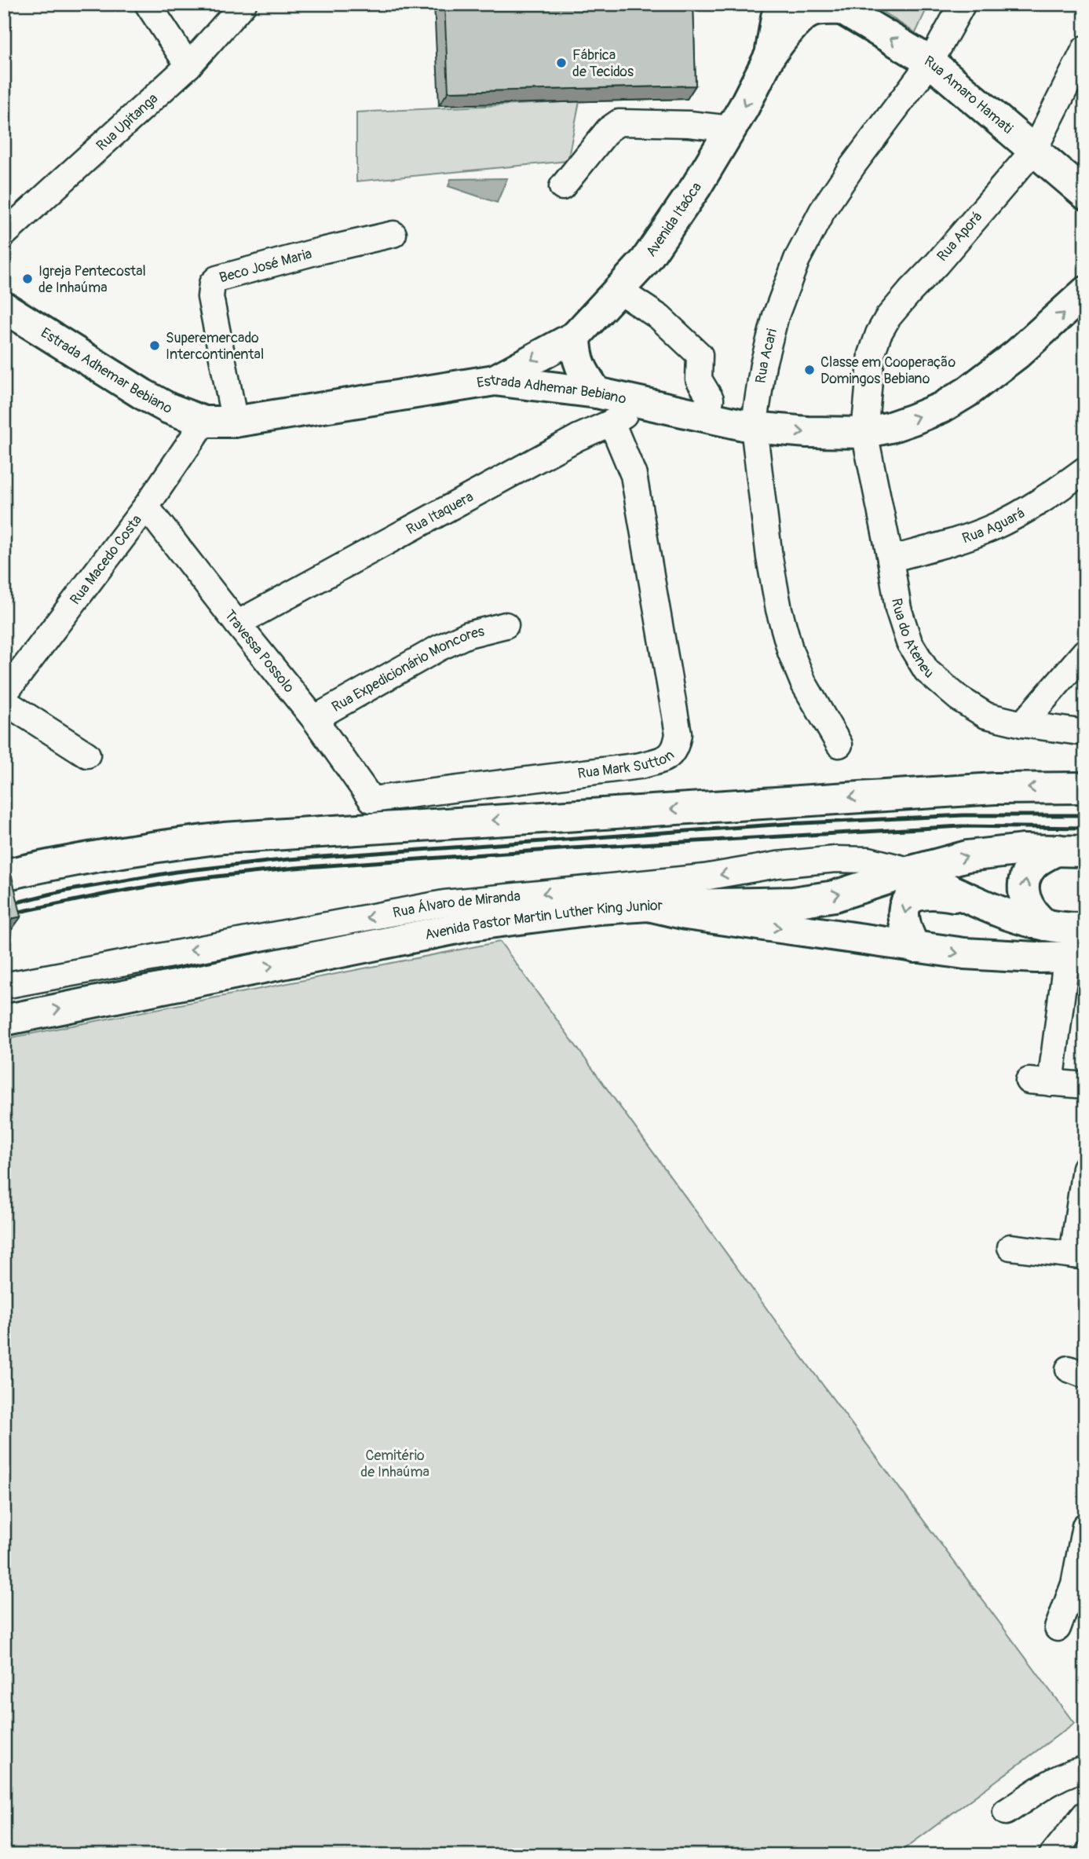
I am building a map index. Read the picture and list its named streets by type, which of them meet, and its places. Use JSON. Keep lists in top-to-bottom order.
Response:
{
  "streets": {
    "main road": [
      "Rua Amaro Hamati",
      "Avenida Itaóca",
      "Estrada Adhemar Bebiano",
      "Avenida Pastor Martin Luther King Junior"
    ],
    "street": [
      "Rua Upitanga",
      "Rua Aporá",
      "Beco José Maria",
      "Rua Acari",
      "Rua Itaquera",
      "Rua Aguará",
      "Rua Macedo Costa",
      "Rua do Ateneu",
      "Travessa Possolo",
      "Rua Expedicionário Moncores",
      "Rua Mark Sutton",
      "Rua Álvaro de Miranda"
    ]
  },
  "crossings": [
    ["Rua Amaro Hamati", "Rua Aporá"],
    ["Rua Amaro Hamati", "Rua Acari"],
    ["Avenida Itaóca", "Estrada Adhemar Bebiano"],
    ["Rua Aporá", "Estrada Adhemar Bebiano"],
    ["Rua Aporá", "Rua do Ateneu"],
    ["Beco José Maria", "Estrada Adhemar Bebiano"],
    ["Rua Acari", "Estrada Adhemar Bebiano"],
    ["Estrada Adhemar Bebiano", "Rua Itaquera"],
    ["Estrada Adhemar Bebiano", "Rua Macedo Costa"],
    ["Estrada Adhemar Bebiano", "Rua do Ateneu"],
    ["Rua Itaquera", "Travessa Possolo"],
    ["Rua Itaquera", "Rua Mark Sutton"],
    ["Rua Aguará", "Rua do Ateneu"],
    ["Rua Macedo Costa", "Travessa Possolo"],
    ["Travessa Possolo", "Rua Expedicionário Moncores"],
    ["Travessa Possolo", "Rua Mark Sutton"],
    ["Rua Álvaro de Miranda", "Avenida Pastor Martin Luther King Junior"]
  ],
  "one_way": ["Rua Álvaro de Miranda"],
  "parks": ["Cemitério de Inhaúma"],
  "places": [
    "Fábrica de Tecidos",
    "Igreja Pentecostal de Inhaúma",
    "Superemercado Intercontinental",
    "Classe em Cooperação Domingos Bebiano"
  ]
}
